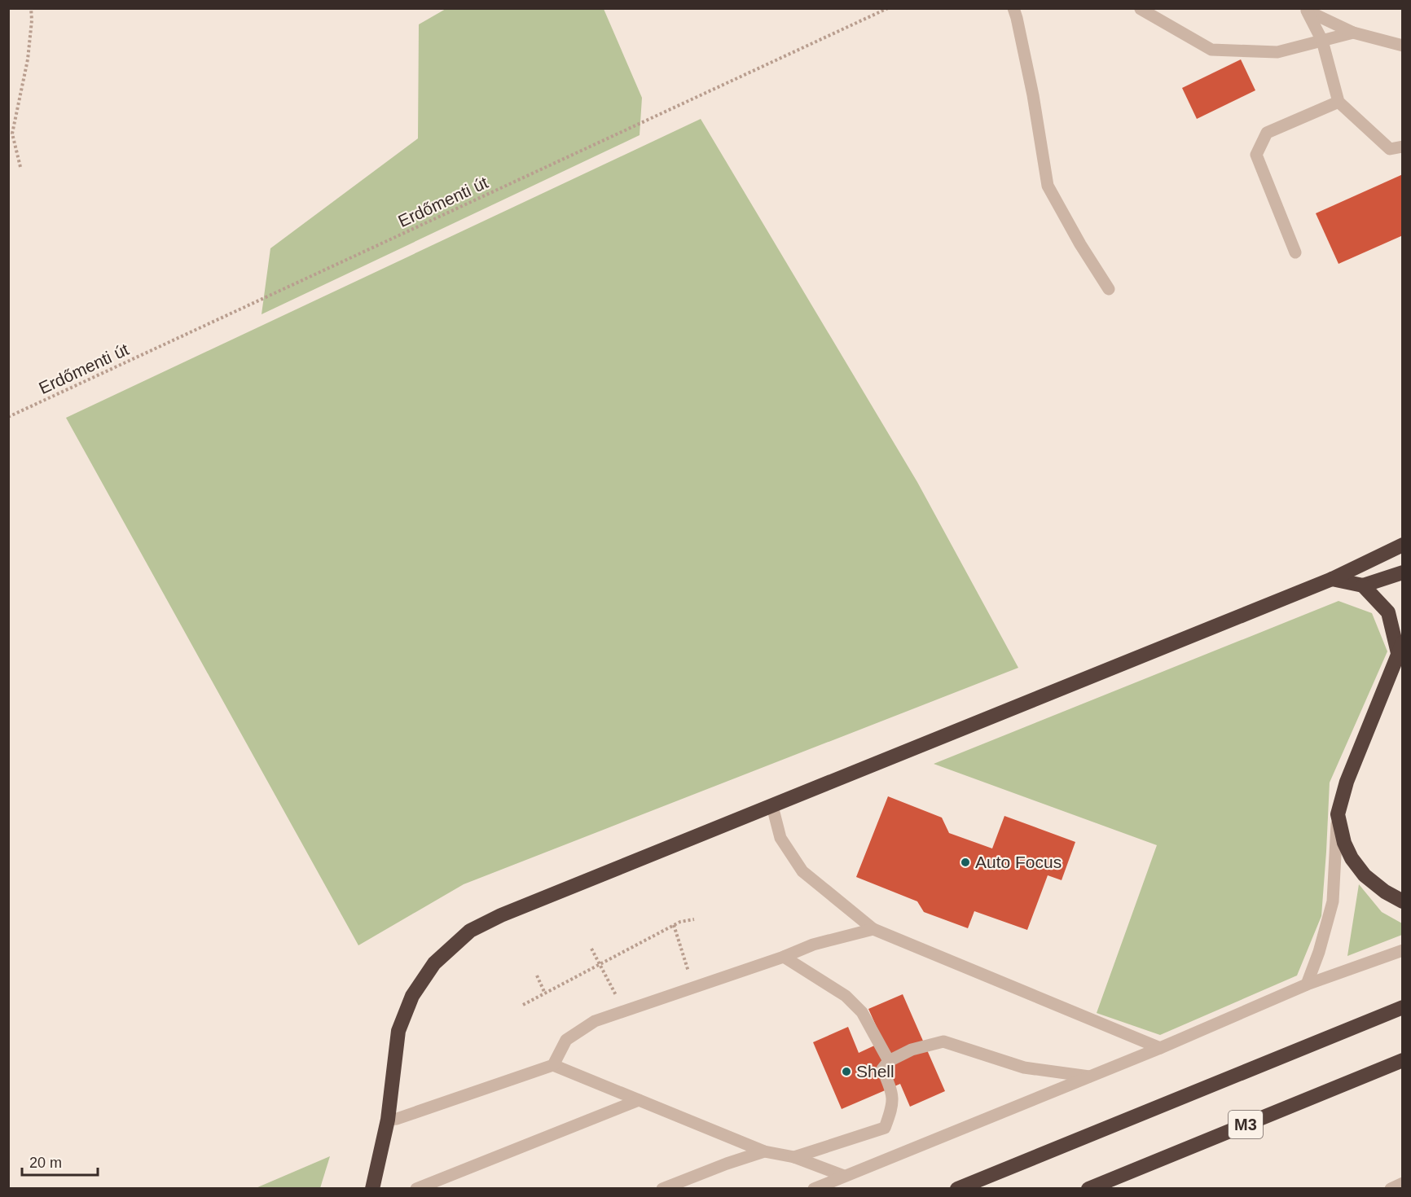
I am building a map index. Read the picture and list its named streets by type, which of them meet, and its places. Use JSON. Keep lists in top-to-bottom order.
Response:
{
  "streets": {
    "highway": ["M3"],
    "path": ["Erdőmenti út"]
  },
  "places": ["Auto Focus", "Shell"],
  "scale_bar": "20 m"
}
